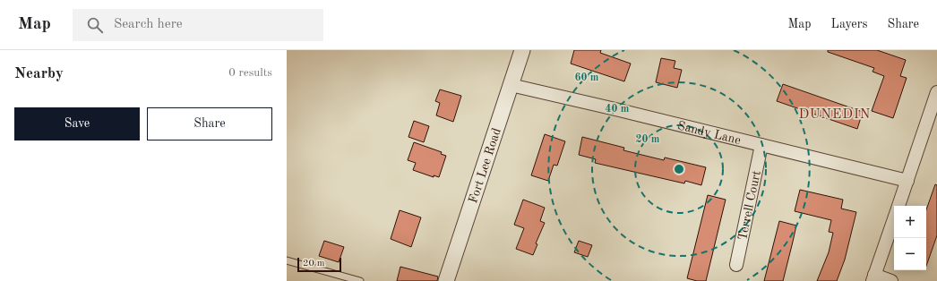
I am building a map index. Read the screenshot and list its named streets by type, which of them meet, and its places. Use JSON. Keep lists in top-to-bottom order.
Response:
{
  "streets": {
    "street": ["Sandy Lane", "Fort Lee Road", "Terrell Court"]
  },
  "crossings": [
    ["Sandy Lane", "Fort Lee Road"],
    ["Sandy Lane", "Terrell Court"]
  ],
  "districts": ["DUNEDIN"],
  "scale_bar": "20 m",
  "page": {
    "header": "Map",
    "search": "Search here",
    "nav": ["Map", "Layers", "Share"],
    "heading": ["Nearby", "0 results"],
    "buttons": ["Save", "Share"],
    "map_buttons": ["+", "−"],
    "scale": "20 m"
  },
  "rings": ["60 m", "40 m", "20 m"]
}
